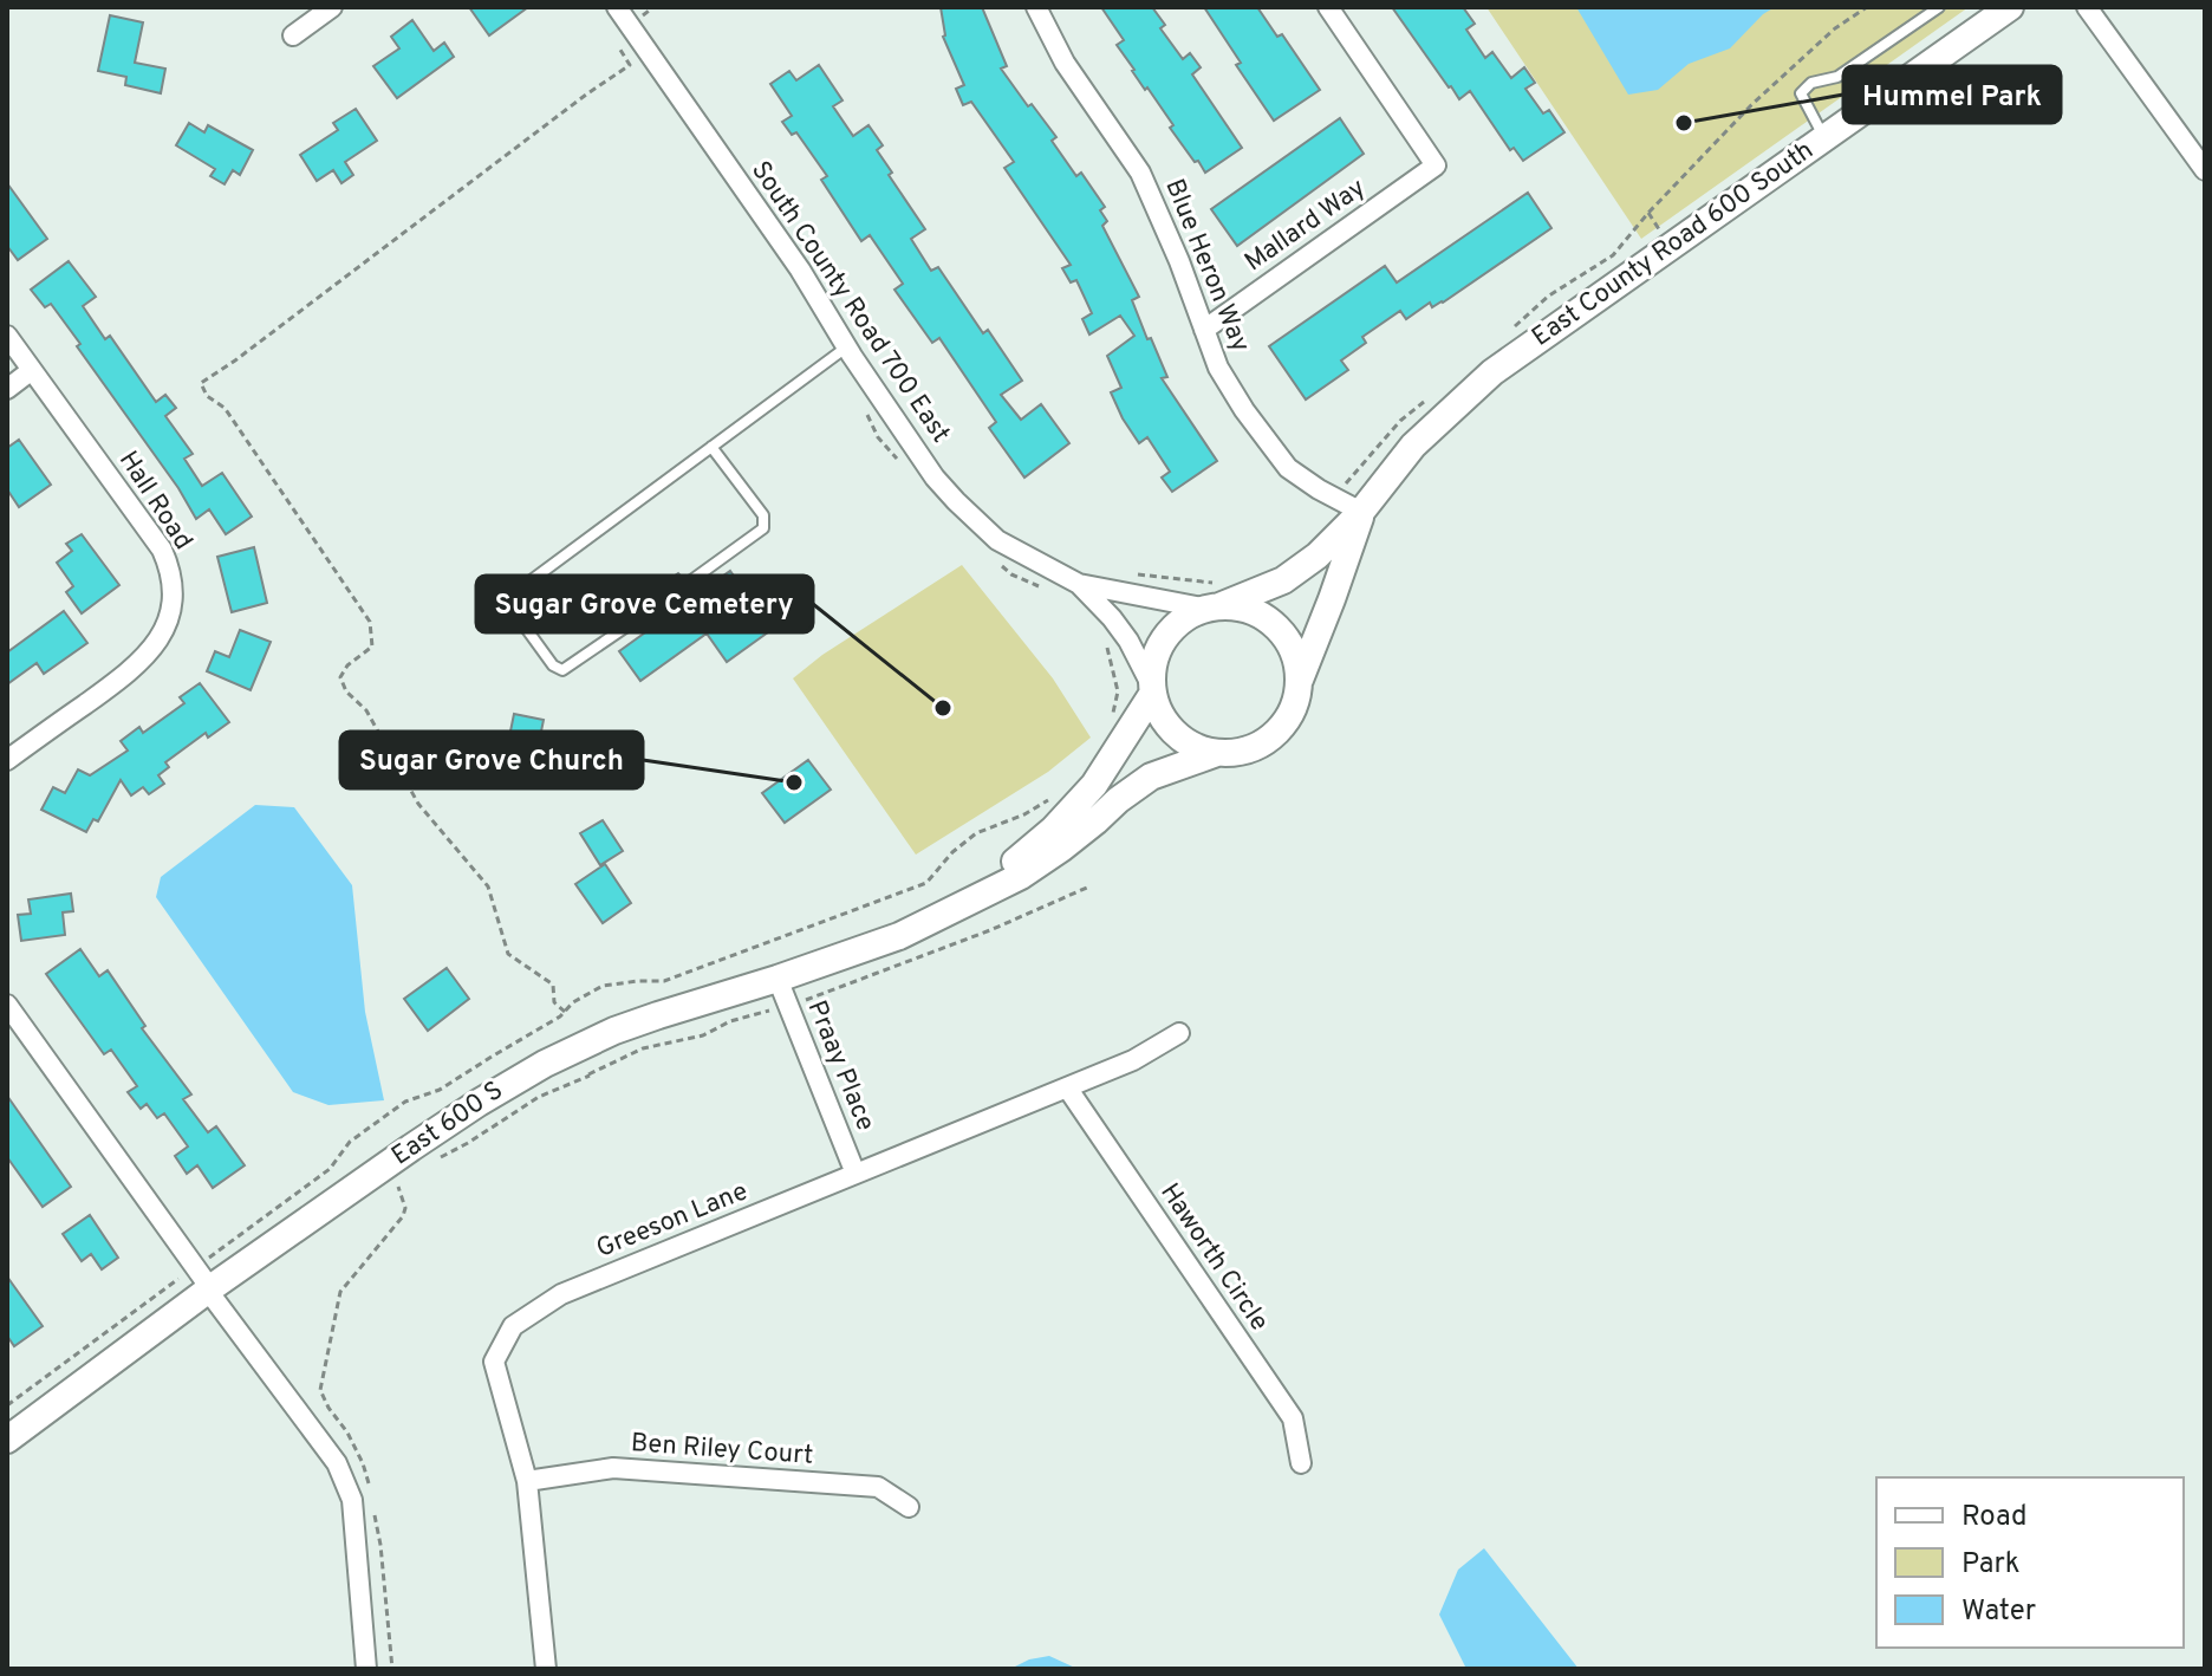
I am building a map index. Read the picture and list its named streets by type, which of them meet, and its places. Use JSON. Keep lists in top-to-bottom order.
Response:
{
  "streets": {
    "street": [
      "Mallard Way",
      "East County Road 600 South",
      "Blue Heron Way",
      "South County Road 700 East",
      "Hall Road",
      "Praay Place",
      "East 600 S",
      "Greeson Lane",
      "Haworth Circle",
      "Ben Riley Court"
    ]
  },
  "crossings": [
    ["Mallard Way", "Blue Heron Way"],
    ["East County Road 600 South", "Blue Heron Way"],
    ["East County Road 600 South", "South County Road 700 East"],
    ["Praay Place", "East 600 S"],
    ["Praay Place", "Greeson Lane"],
    ["Greeson Lane", "Haworth Circle"],
    ["Greeson Lane", "Ben Riley Court"]
  ],
  "places": ["Hummel Park", "Sugar Grove Cemetery", "Sugar Grove Church"],
  "legend": ["Road", "Park", "Water"]
}
